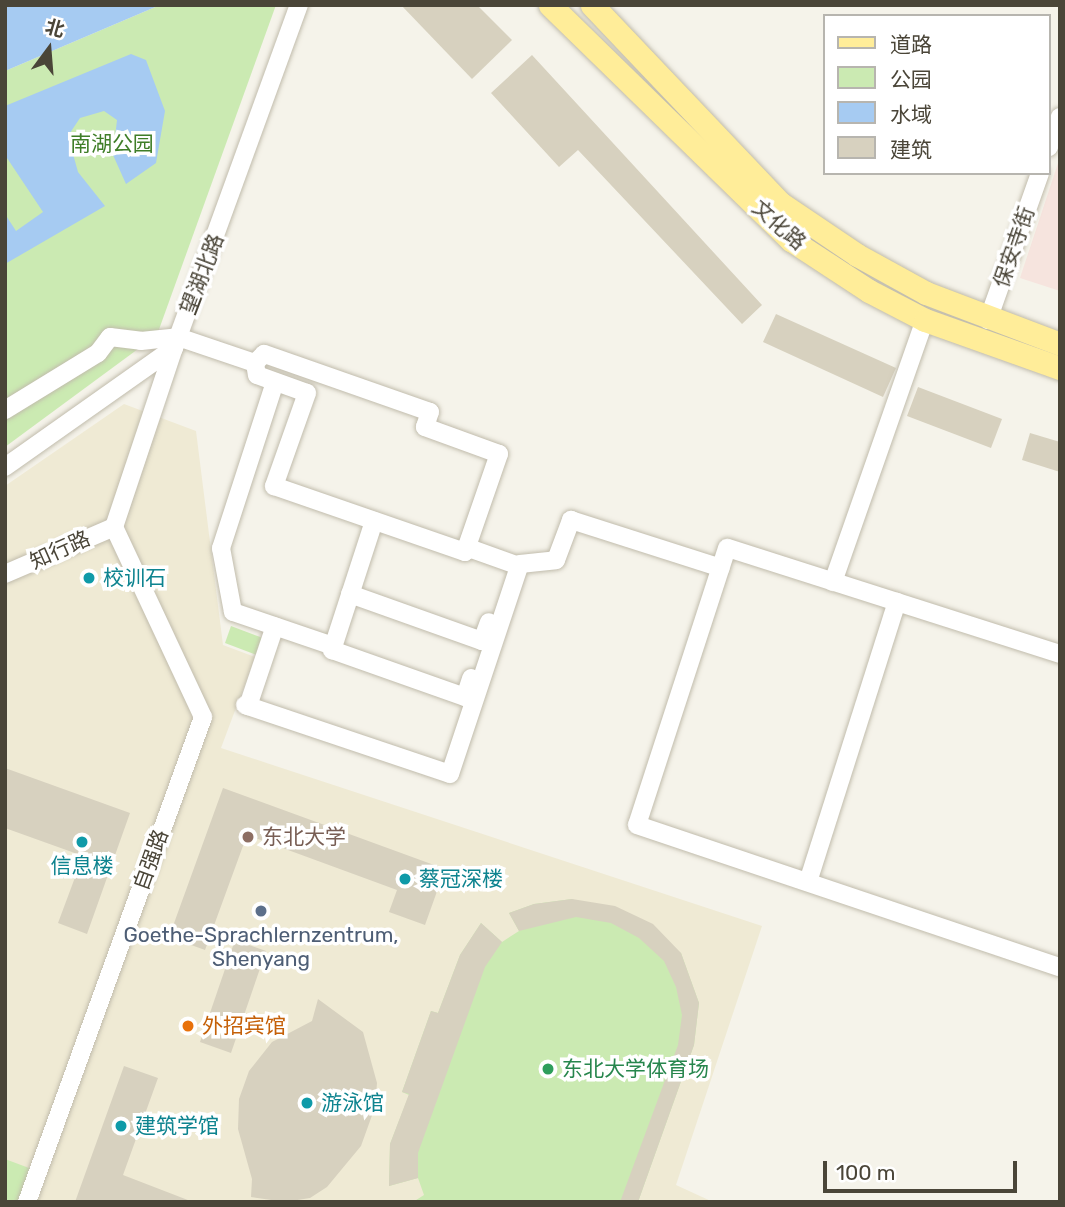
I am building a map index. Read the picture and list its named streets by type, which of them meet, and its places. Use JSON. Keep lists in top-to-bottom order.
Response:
{
  "streets": {
    "main road": ["文化路"],
    "street": [
      "保安寺街",
      "望湖北路",
      "知行路",
      "自强路"
    ]
  },
  "crossings": [
    ["文化路", "保安寺街"],
    ["望湖北路", "知行路"],
    ["望湖北路", "自强路"],
    ["知行路", "自强路"]
  ],
  "parks": ["南湖公园"],
  "places": [
    "校训石",
    "东北大学",
    "信息楼",
    "蔡冠深楼",
    "Goethe-Sprachlernzentrum, Shenyang",
    "外招宾馆",
    "东北大学体育场",
    "游泳馆",
    "建筑学馆"
  ],
  "legend": [
    "道路",
    "公园",
    "水域",
    "建筑"
  ],
  "scale_bar": "100 m",
  "north": "top"
}
